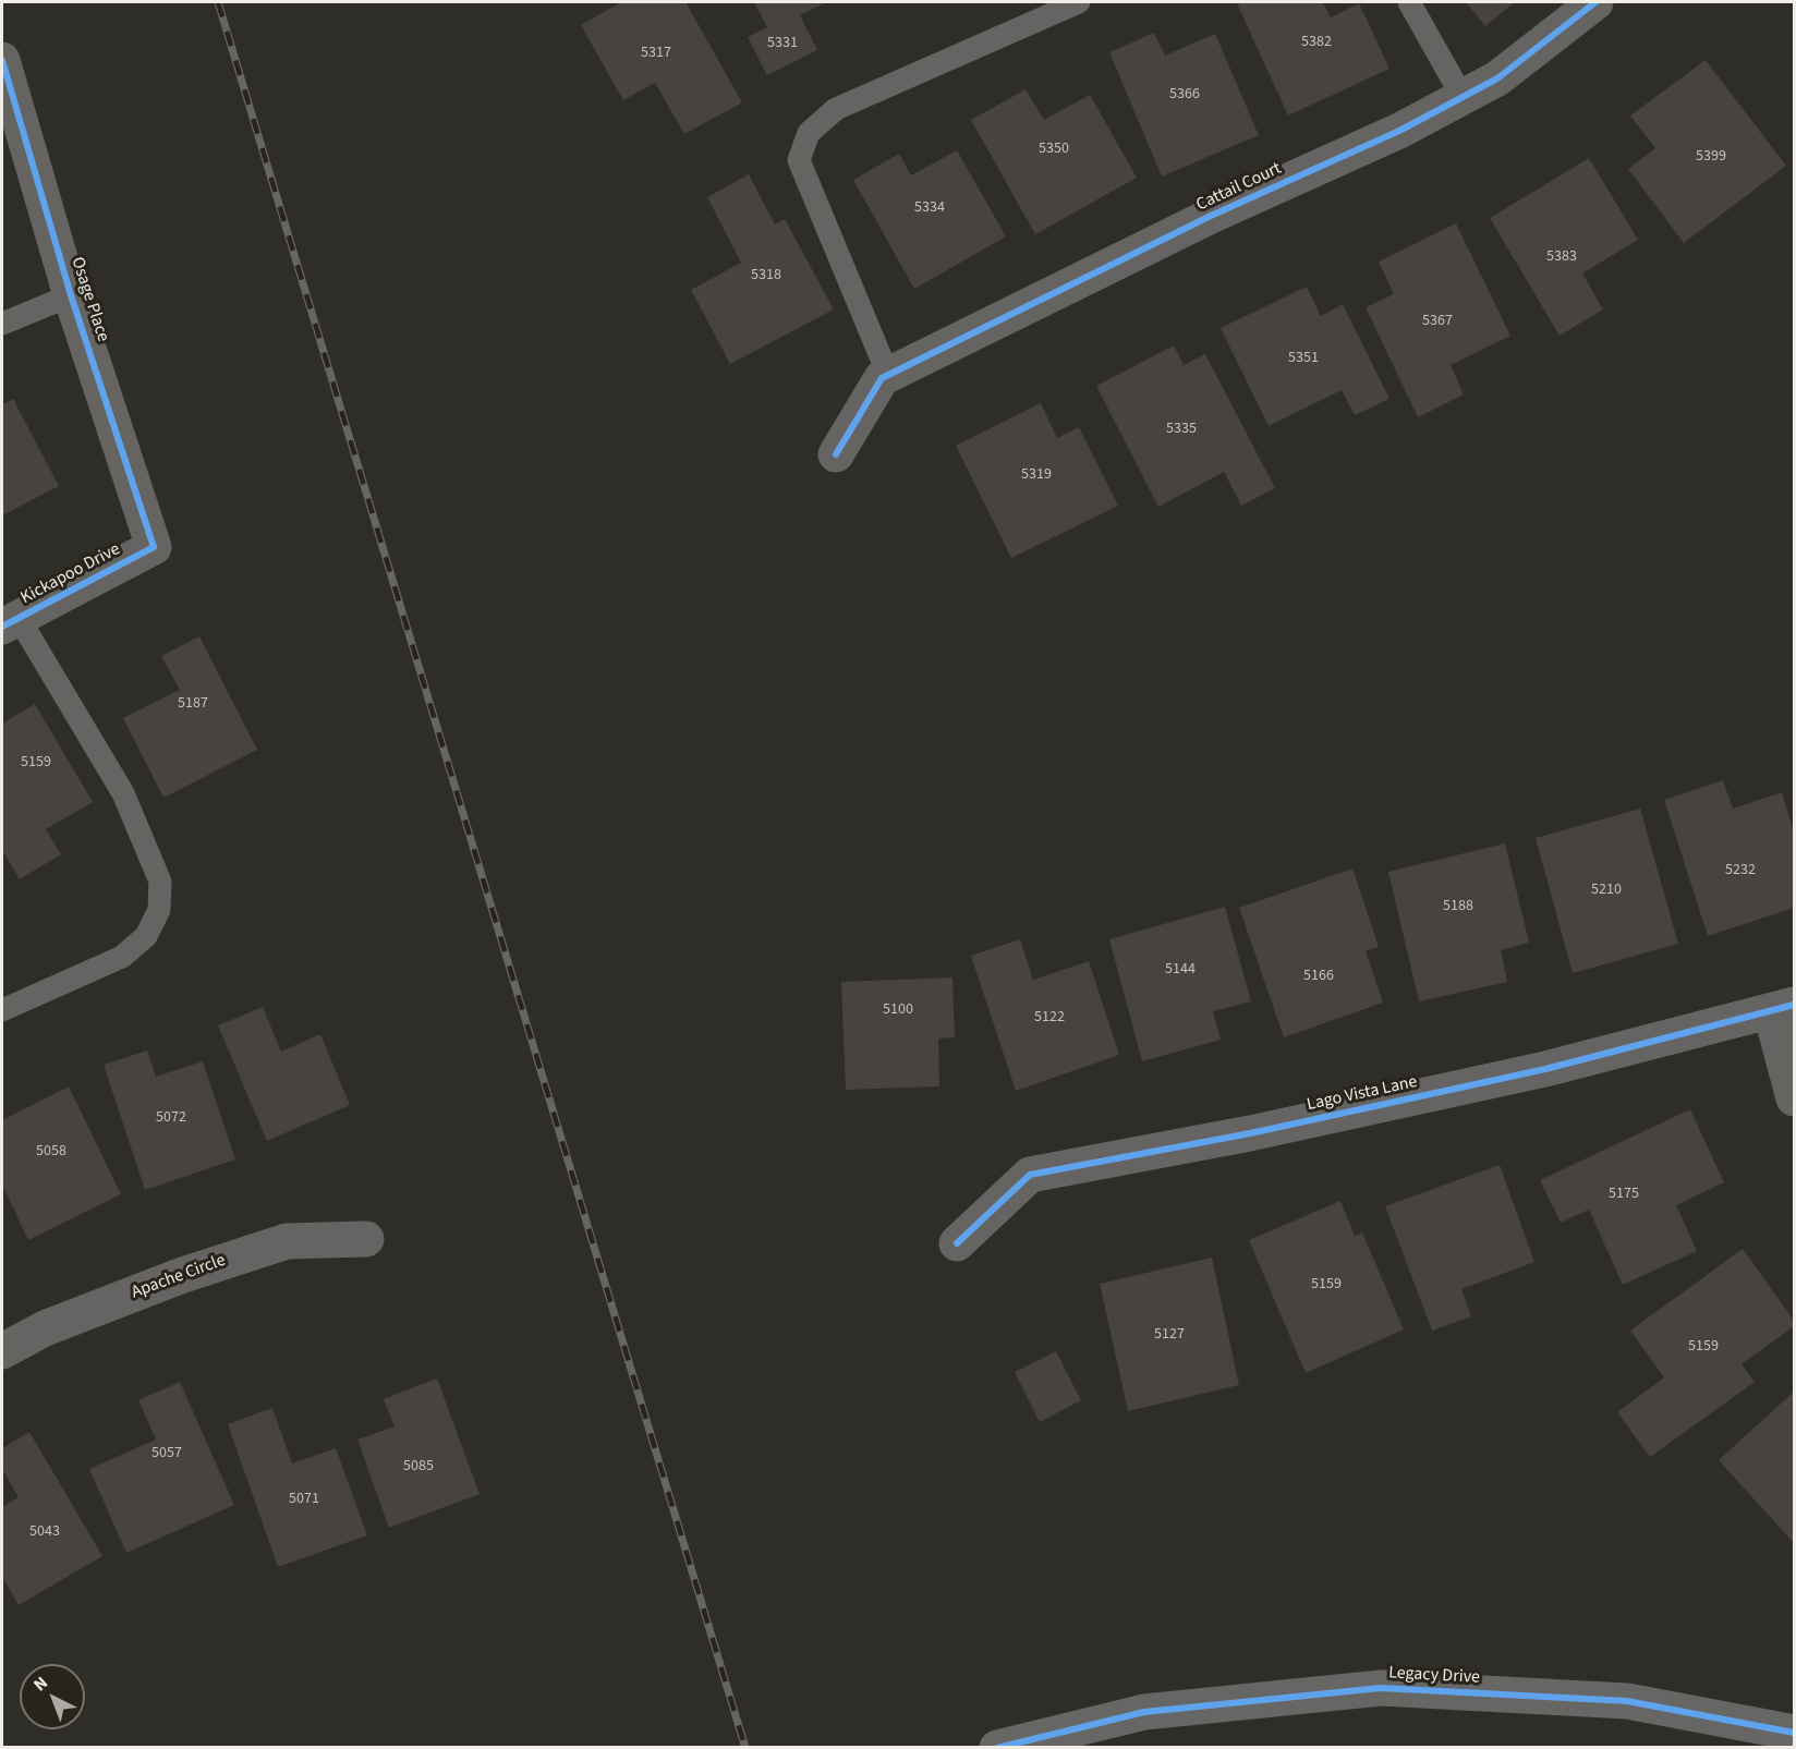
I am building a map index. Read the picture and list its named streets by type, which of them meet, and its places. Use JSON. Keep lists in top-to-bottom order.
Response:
{
  "streets": {
    "main road": ["Legacy Drive"],
    "street": [
      "Cattail Court",
      "Osage Place",
      "Kickapoo Drive",
      "Lago Vista Lane",
      "Apache Circle"
    ]
  },
  "crossings": [
    ["Osage Place", "Kickapoo Drive"]
  ],
  "house_numbers": [
    "5382",
    "5331",
    "5317",
    "5366",
    "5350",
    "5399",
    "5334",
    "5383",
    "5318",
    "5367",
    "5351",
    "5335",
    "5319",
    "5187",
    "5159",
    "5232",
    "5210",
    "5188",
    "5144",
    "5166",
    "5100",
    "5122",
    "5072",
    "5058",
    "5175",
    "5159",
    "5127",
    "5159",
    "5057",
    "5085",
    "5071",
    "5043"
  ],
  "north": "top left"
}
